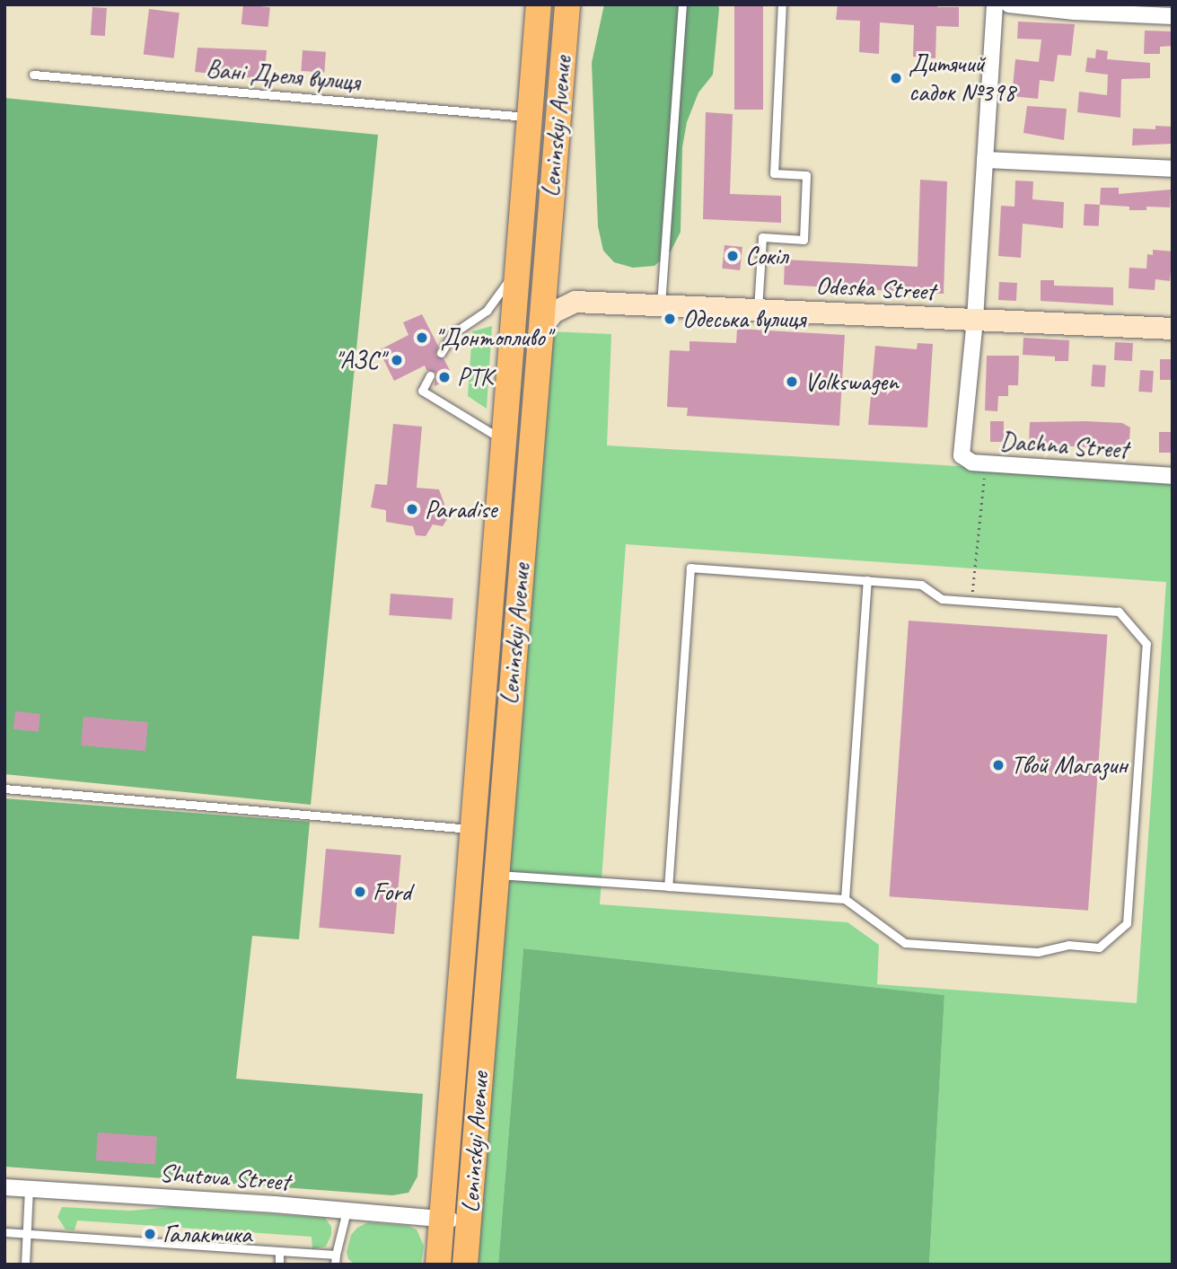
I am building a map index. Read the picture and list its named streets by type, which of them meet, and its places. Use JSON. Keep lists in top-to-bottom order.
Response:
{
  "streets": {
    "main road": ["Leninskyi Avenue"],
    "street": ["Odeska Street", "Dachna Street", "Shutova Street"],
    "lane": ["Вані Дреля вулиця"]
  },
  "crossings": [
    ["Вані Дреля вулиця", "Leninskyi Avenue"],
    ["Leninskyi Avenue", "Shutova Street"],
    ["Odeska Street", "Dachna Street"]
  ],
  "places": [
    "Дитячий садок №398",
    "Сокіл",
    "Одеська вулиця",
    "\"Донтопливо\"",
    "\"АЗС\"",
    "РТК",
    "Volkswagen",
    "Paradise",
    "Твой Магазин",
    "Ford",
    "Галактика"
  ]
}
